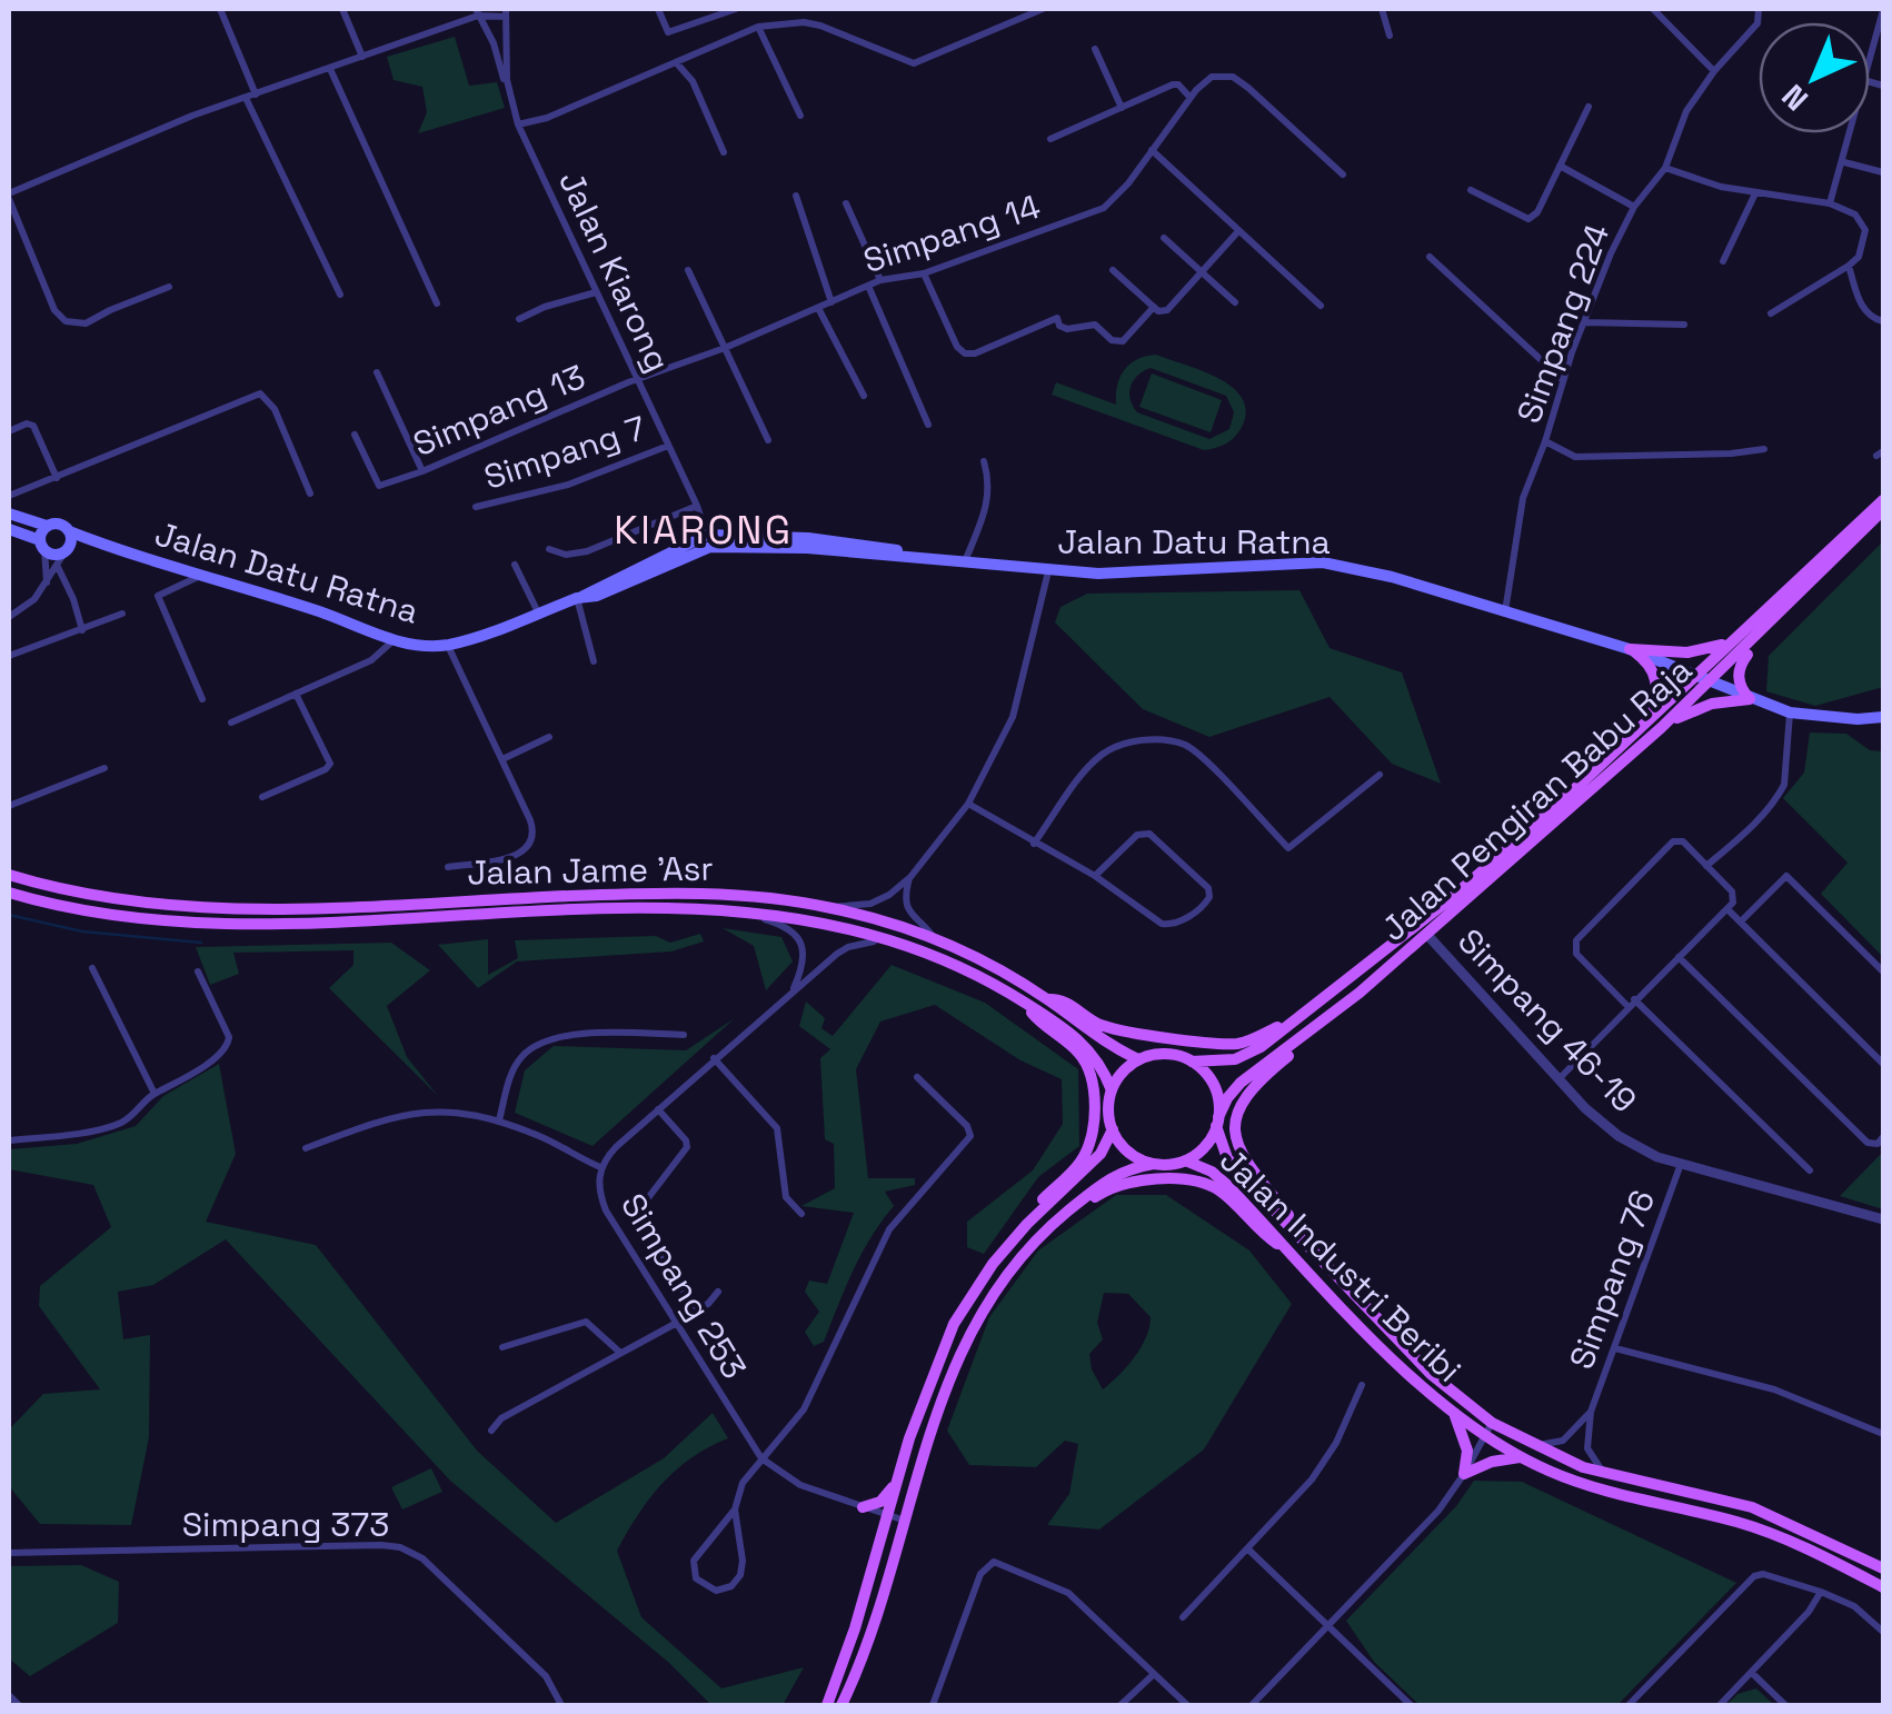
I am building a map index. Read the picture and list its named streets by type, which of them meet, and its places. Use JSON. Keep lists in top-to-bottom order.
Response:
{
  "streets": {
    "main road": [
      "Jalan Datu Ratna",
      "Jalan Pengiran Babu Raja",
      "Jalan Jame 'Asr",
      "Jalan Industri Beribi"
    ],
    "street": [
      "Simpang 14",
      "Jalan Kiarong",
      "Simpang 224",
      "Simpang 13",
      "Simpang 7",
      "Simpang 46-19",
      "Simpang 76",
      "Simpang 253",
      "Simpang 373"
    ]
  },
  "crossings": [
    ["Simpang 14", "Jalan Kiarong"],
    ["Simpang 14", "Simpang 13"],
    ["Jalan Kiarong", "Simpang 13"],
    ["Jalan Kiarong", "Simpang 7"],
    ["Jalan Kiarong", "Jalan Datu Ratna"],
    ["Simpang 224", "Jalan Datu Ratna"],
    ["Jalan Datu Ratna", "Jalan Pengiran Babu Raja"],
    ["Jalan Pengiran Babu Raja", "Jalan Jame 'Asr"],
    ["Jalan Pengiran Babu Raja", "Simpang 46-19"],
    ["Jalan Pengiran Babu Raja", "Jalan Industri Beribi"],
    ["Jalan Jame 'Asr", "Jalan Industri Beribi"],
    ["Jalan Jame 'Asr", "Simpang 253"],
    ["Simpang 46-19", "Simpang 76"],
    ["Jalan Industri Beribi", "Simpang 76"]
  ],
  "districts": ["KIARONG"],
  "north": "bottom left"
}
